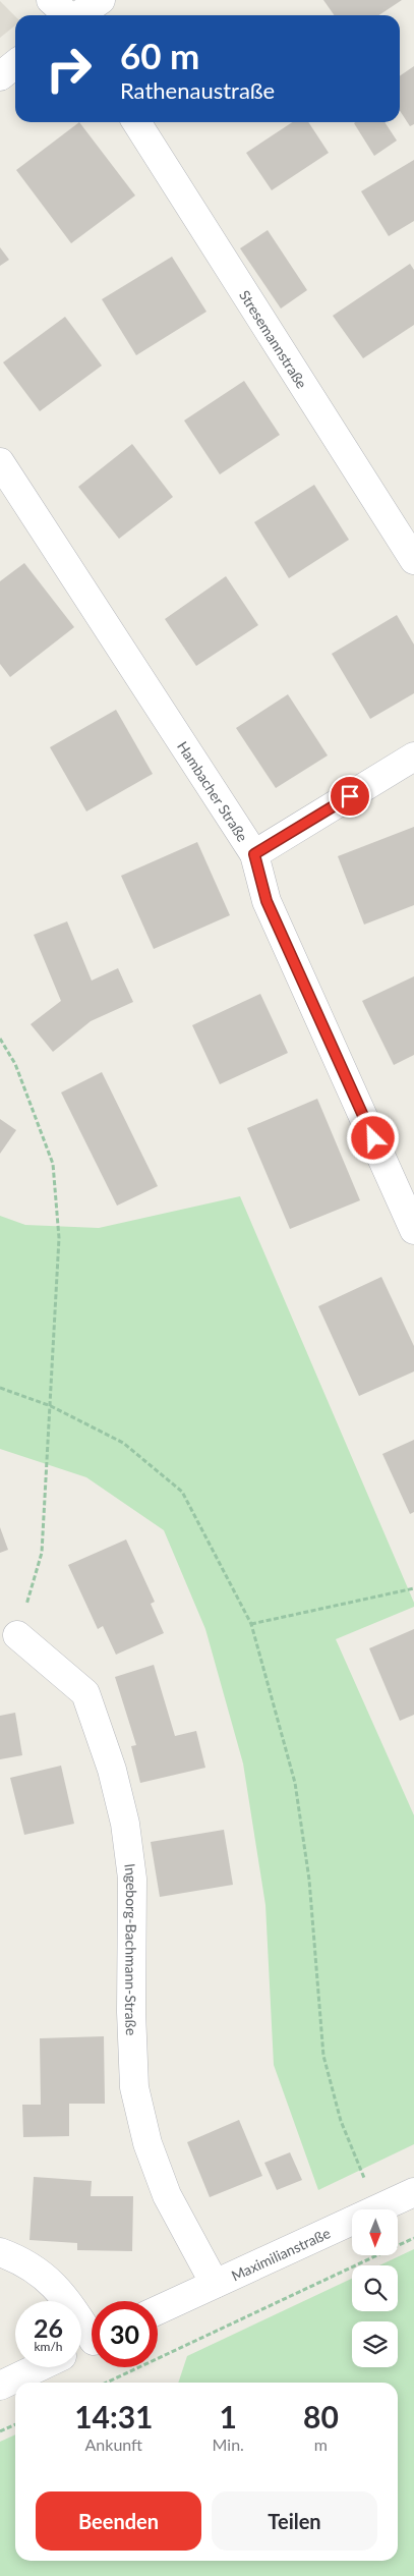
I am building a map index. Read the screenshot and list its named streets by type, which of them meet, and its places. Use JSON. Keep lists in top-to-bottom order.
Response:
{
  "streets": {
    "street": [
      "Stresemannstraße",
      "Hambacher Straße",
      "Ingeborg-Bachmann-Straße",
      "Maximilianstraße"
    ]
  },
  "crossings": [
    ["Ingeborg-Bachmann-Straße", "Maximilianstraße"]
  ],
  "north": "bottom",
  "page": {
    "turn": ["60 m", "Rathenaustraße"],
    "speed": "26 km/h",
    "limit": "30",
    "eta": [
      "14:31",
      "Ankunft",
      "1",
      "Min.",
      "80",
      "m"
    ],
    "buttons": ["Beenden", "Teilen"]
  }
}
